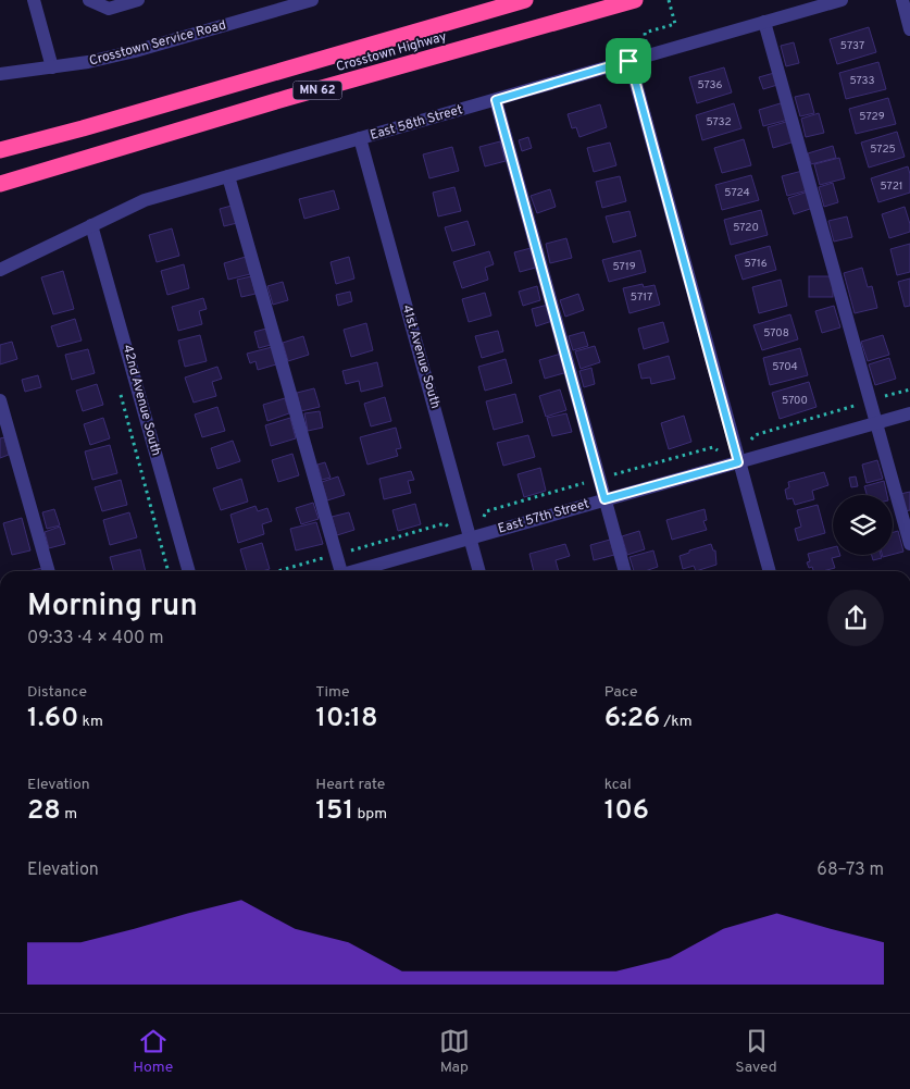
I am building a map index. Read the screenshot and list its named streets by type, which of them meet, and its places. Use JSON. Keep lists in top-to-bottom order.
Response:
{
  "streets": {
    "highway": ["Crosstown Highway", "MN 62"],
    "street": [
      "Crosstown Service Road",
      "East 58th Street",
      "41st Avenue South",
      "42nd Avenue South",
      "East 57th Street"
    ]
  },
  "crossings": [
    ["East 58th Street", "41st Avenue South"],
    ["East 58th Street", "42nd Avenue South"],
    ["41st Avenue South", "East 57th Street"]
  ],
  "house_numbers": [
    "5737",
    "5733",
    "5736",
    "5729",
    "5732",
    "5725",
    "5721",
    "5724",
    "5720",
    "5716",
    "5719",
    "5717",
    "5708",
    "5704",
    "5700"
  ],
  "page": {
    "heading": ["Morning run", "09:33 · 4 × 400 m"],
    "stats": [
      ["Distance", "1.60 km"],
      ["Time", "10:18"],
      ["Pace", "6:26 /km"],
      ["Elevation", "28 m"],
      ["Heart rate", "151 bpm"],
      ["kcal", "106"]
    ],
    "chart": ["Elevation", "68–73 m"],
    "tabs": ["Home", "Map", "Saved"]
  }
}
